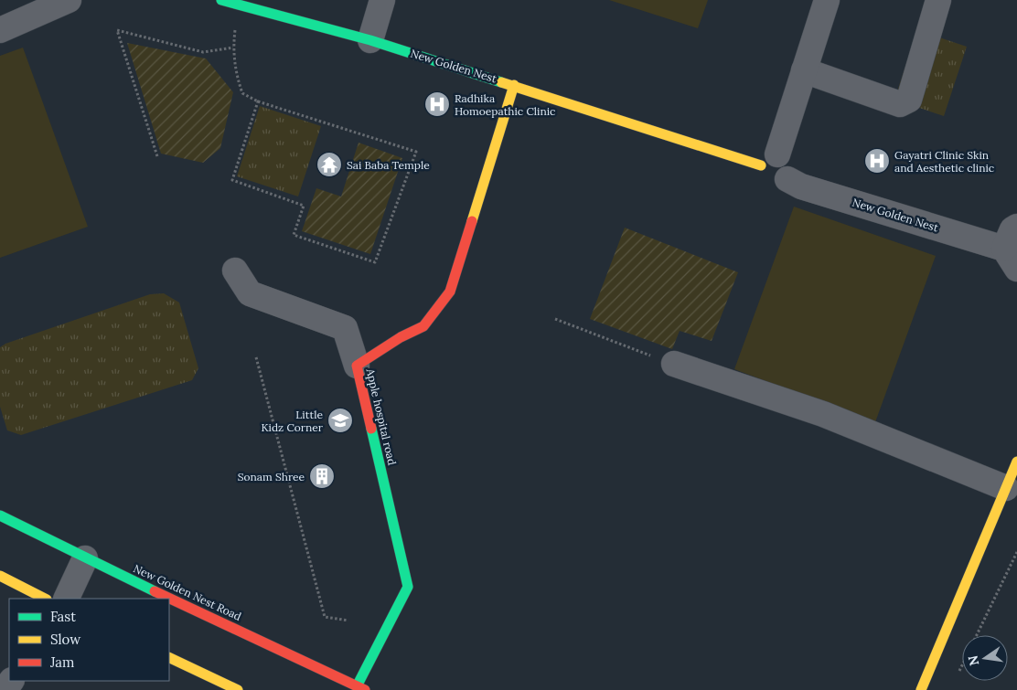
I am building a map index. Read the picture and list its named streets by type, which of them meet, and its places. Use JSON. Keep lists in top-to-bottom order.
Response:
{
  "streets": {
    "street": ["New Golden Nest", "Apple hospital road", "New Golden Nest Road"]
  },
  "crossings": [
    ["New Golden Nest", "Apple hospital road"],
    ["Apple hospital road", "New Golden Nest Road"]
  ],
  "places": {
    "hospital": ["Radhika Homoepathic Clinic", "Gayatri Clinic Skin and Aesthetic clinic"],
    "temple": ["Sai Baba Temple"],
    "school or university": ["Little Kidz Corner"],
    "building": ["Sonam Shree"]
  },
  "legend": ["Fast", "Slow", "Jam"],
  "north": "left"
}
